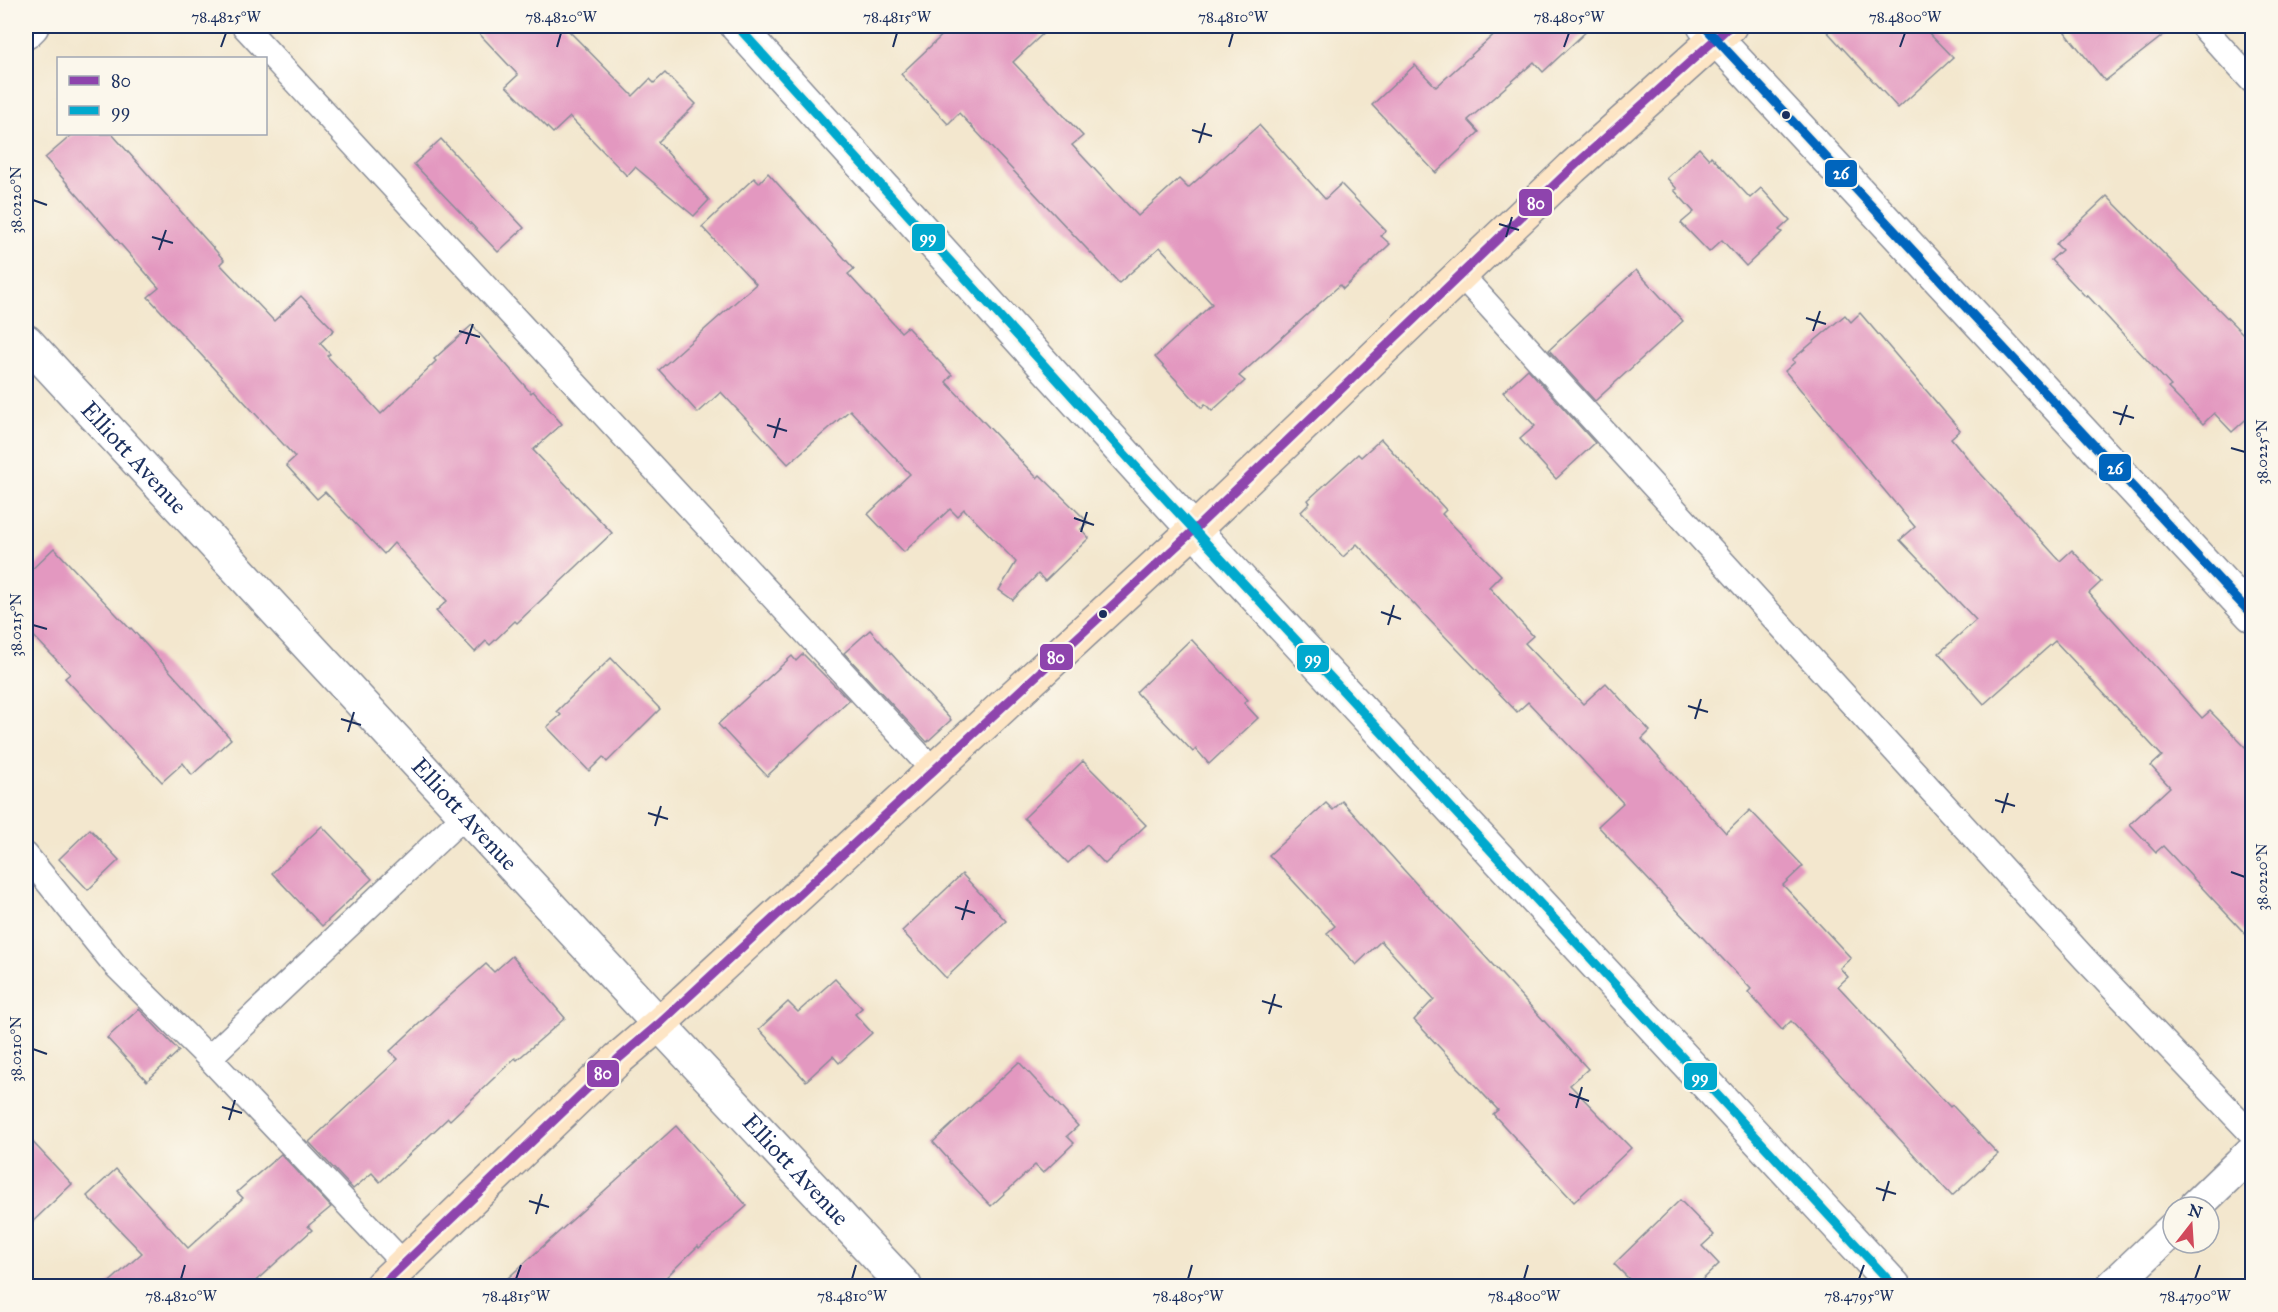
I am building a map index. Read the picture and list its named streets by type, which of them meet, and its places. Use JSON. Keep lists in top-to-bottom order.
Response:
{
  "streets": {
    "street": ["Elliott Avenue"]
  },
  "lines": ["transit line 80", "transit line 99", "transit line 26"],
  "legend": ["80", "99"],
  "north": "top",
  "coordinates": [
    "78.4825°W",
    "78.4820°W",
    "78.4815°W",
    "78.4810°W",
    "78.4805°W",
    "78.4800°W",
    "38.0220°N",
    "38.0225°N",
    "38.0215°N",
    "38.0210°N",
    "78.4795°W",
    "78.4790°W"
  ]
}
